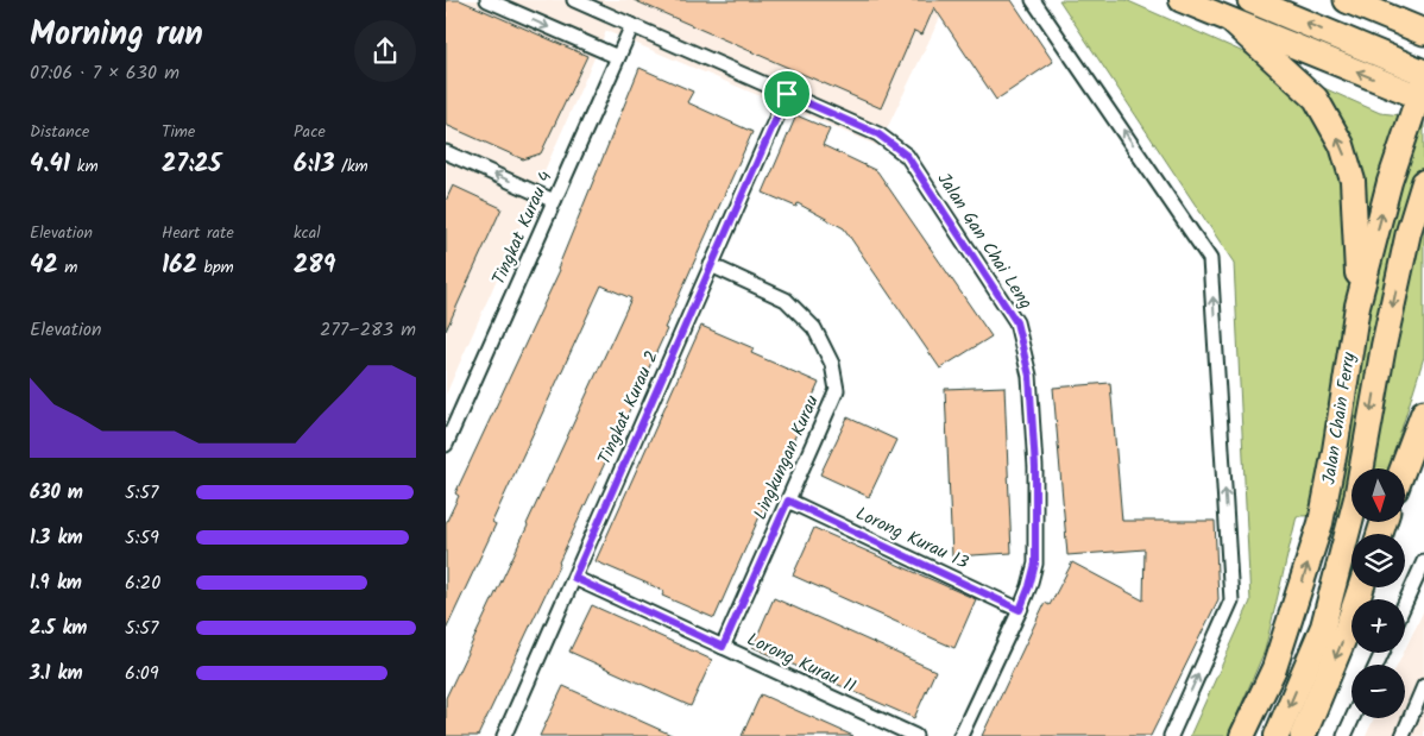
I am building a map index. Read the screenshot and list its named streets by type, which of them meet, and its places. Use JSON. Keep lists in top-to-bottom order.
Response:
{
  "streets": {
    "highway": ["Jalan Chain Ferry"],
    "street": [
      "Tingkat Kurau 4",
      "Jalan Gan Chai Leng",
      "Tingkat Kurau 2",
      "Lingkungan Kurau",
      "Lorong Kurau 13",
      "Lorong Kurau 11"
    ]
  },
  "crossings": [
    ["Tingkat Kurau 4", "Jalan Gan Chai Leng"],
    ["Jalan Gan Chai Leng", "Tingkat Kurau 2"],
    ["Jalan Gan Chai Leng", "Lorong Kurau 13"],
    ["Tingkat Kurau 2", "Lingkungan Kurau"],
    ["Tingkat Kurau 2", "Lorong Kurau 11"],
    ["Lingkungan Kurau", "Lorong Kurau 13"],
    ["Lingkungan Kurau", "Lorong Kurau 11"]
  ],
  "north": "bottom",
  "page": {
    "heading": ["Morning run", "07:06 · 7 × 630 m"],
    "stats": [
      ["Distance", "4.41 km"],
      ["Time", "27:25"],
      ["Pace", "6:13 /km"],
      ["Elevation", "42 m"],
      ["Heart rate", "162 bpm"],
      ["kcal", "289"]
    ],
    "chart": ["Elevation", "277–283 m"],
    "map_buttons": ["+", "−"],
    "list": [
      {
        "name": "630 m",
        "note": "5:57"
      },
      {
        "name": "1.3 km",
        "note": "5:59"
      },
      {
        "name": "1.9 km",
        "note": "6:20"
      },
      {
        "name": "2.5 km",
        "note": "5:57"
      },
      {
        "name": "3.1 km",
        "note": "6:09"
      }
    ]
  }
}
